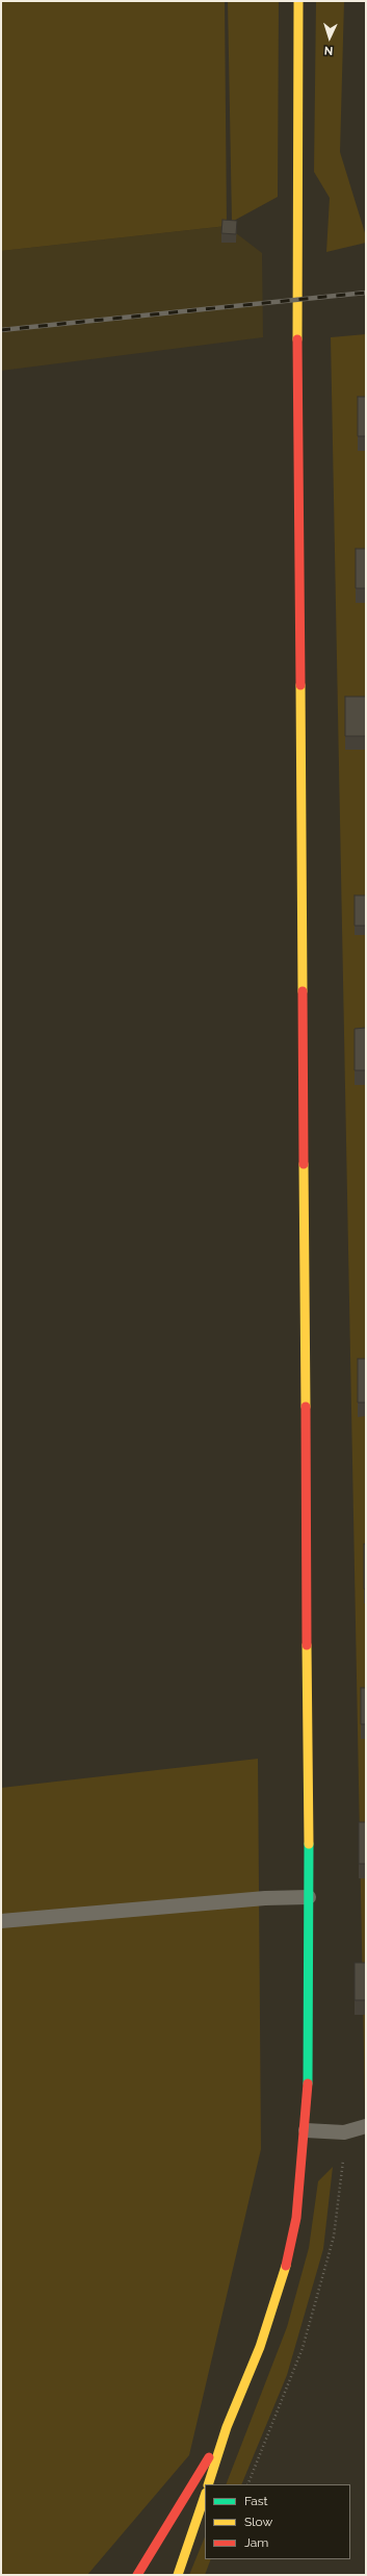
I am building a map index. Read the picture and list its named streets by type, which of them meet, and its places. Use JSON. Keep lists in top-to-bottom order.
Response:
{
  "legend": ["Fast", "Slow", "Jam"],
  "north": "bottom"
}
